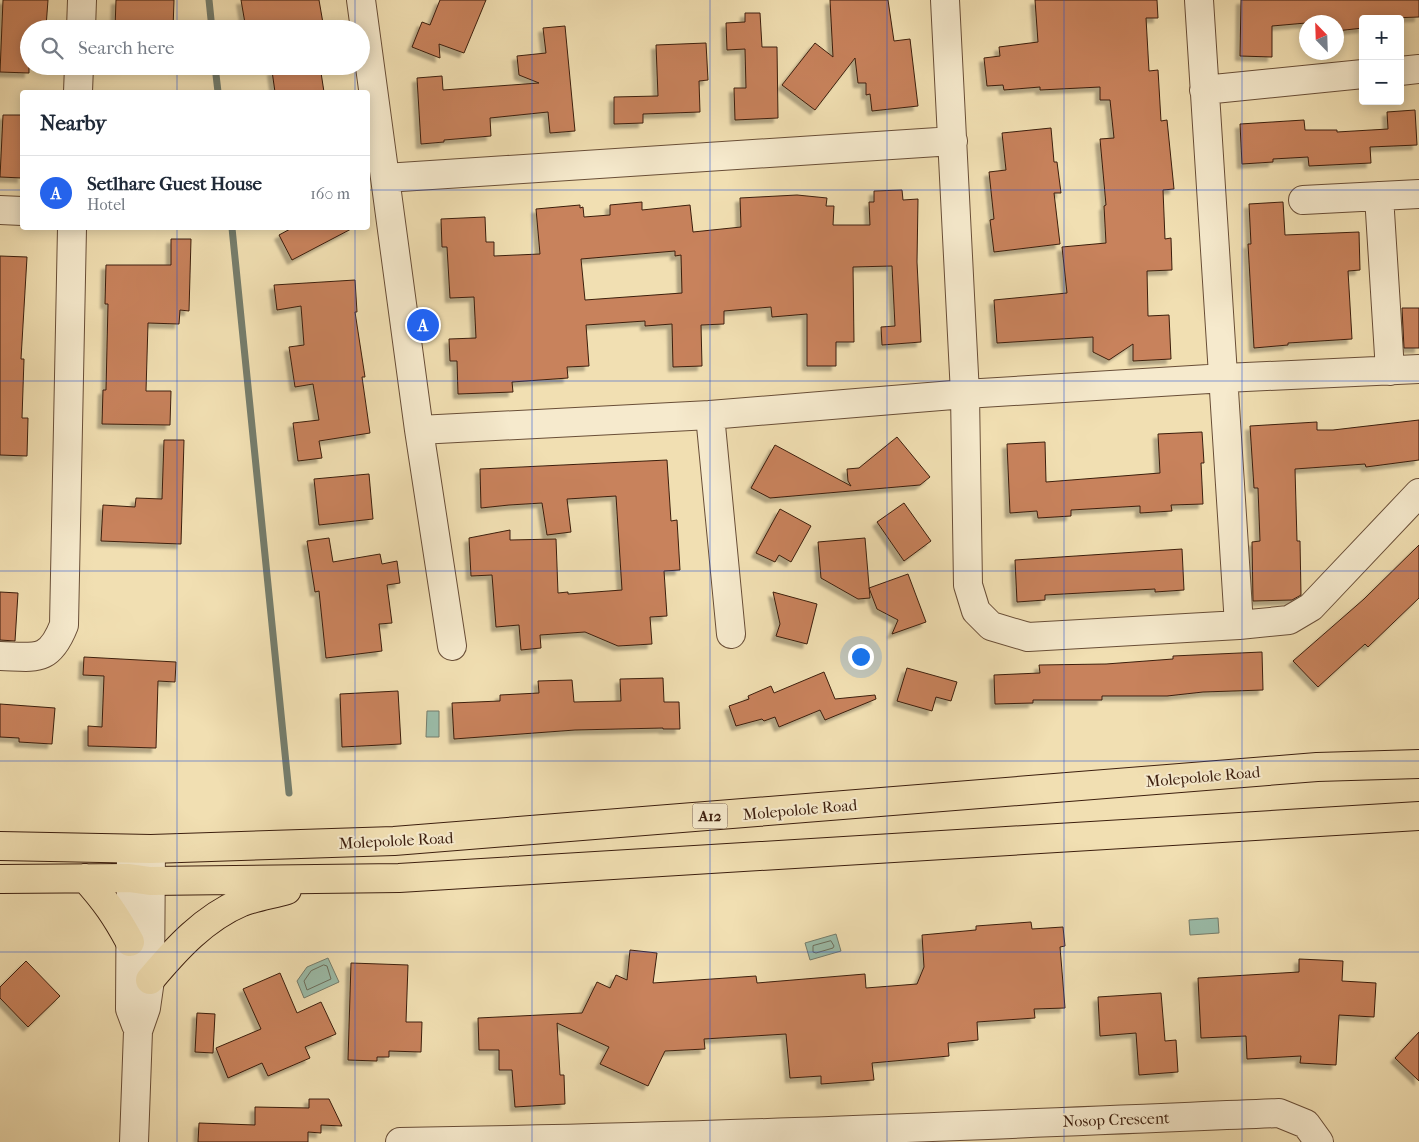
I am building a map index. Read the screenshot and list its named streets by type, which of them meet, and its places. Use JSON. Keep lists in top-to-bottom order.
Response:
{
  "streets": {
    "main road": ["Molepolole Road", "A12"],
    "street": ["Nosop Crescent"]
  },
  "north": "top left",
  "page": {
    "map_buttons": ["+", "−"],
    "search": "Search here",
    "heading": "Nearby",
    "list": [
      {
        "mark": "A",
        "name": "Setlhare Guest House",
        "note": "Hotel",
        "value": "160 m"
      }
    ],
    "pins": "A"
  }
}
